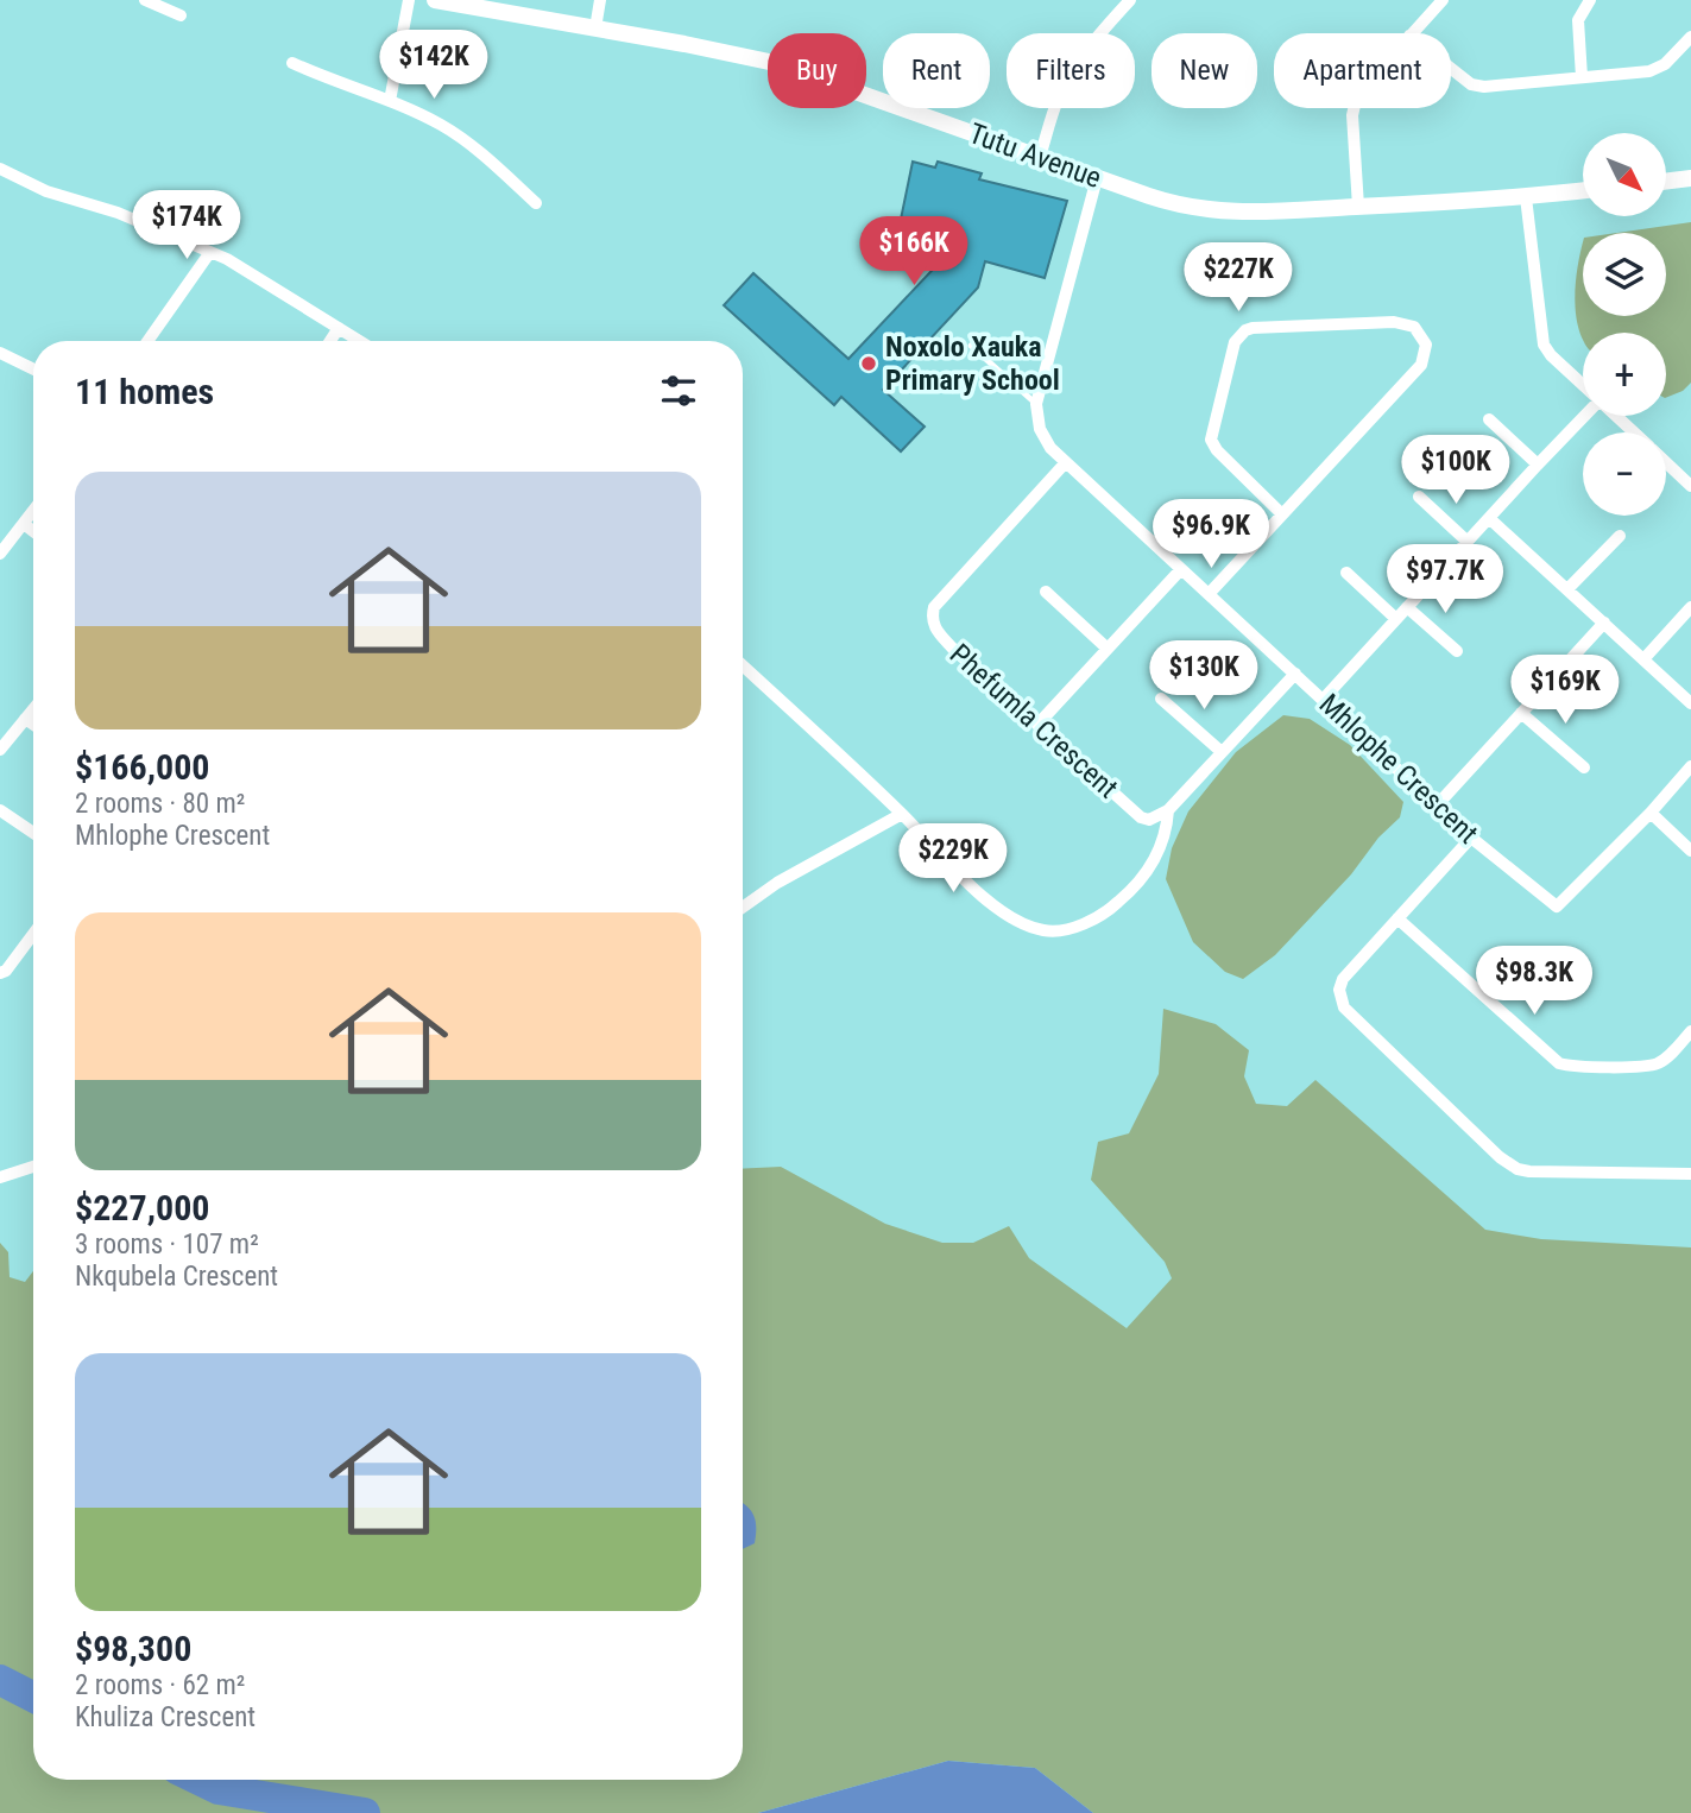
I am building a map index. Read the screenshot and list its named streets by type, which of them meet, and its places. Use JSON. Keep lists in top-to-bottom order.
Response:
{
  "streets": {
    "street": ["Tutu Avenue", "Phefumla Crescent", "Mhlophe Crescent"]
  },
  "crossings": [
    ["Tutu Avenue", "Mhlophe Crescent"],
    ["Phefumla Crescent", "Mhlophe Crescent"]
  ],
  "places": ["Noxolo Xauka Primary School"],
  "north": "bottom right",
  "page": {
    "price": [
      "$142K",
      "$174K",
      "$166K",
      "$227K",
      "$100K",
      "$96.9K",
      "$97.7K",
      "$130K",
      "$169K",
      "$229K",
      "$98.3K"
    ],
    "chip": [
      "Buy",
      "Rent",
      "Filters",
      "New",
      "Apartment"
    ],
    "map_buttons": ["+", "−"],
    "heading": "11 homes",
    "list": [
      {
        "name": "$166,000",
        "note": "2 rooms · 80 m² · Mhlophe Crescent"
      },
      {
        "name": "$227,000",
        "note": "3 rooms · 107 m² · Nkqubela Crescent"
      },
      {
        "name": "$98,300",
        "note": "2 rooms · 62 m² · Khuliza Crescent"
      }
    ]
  }
}
